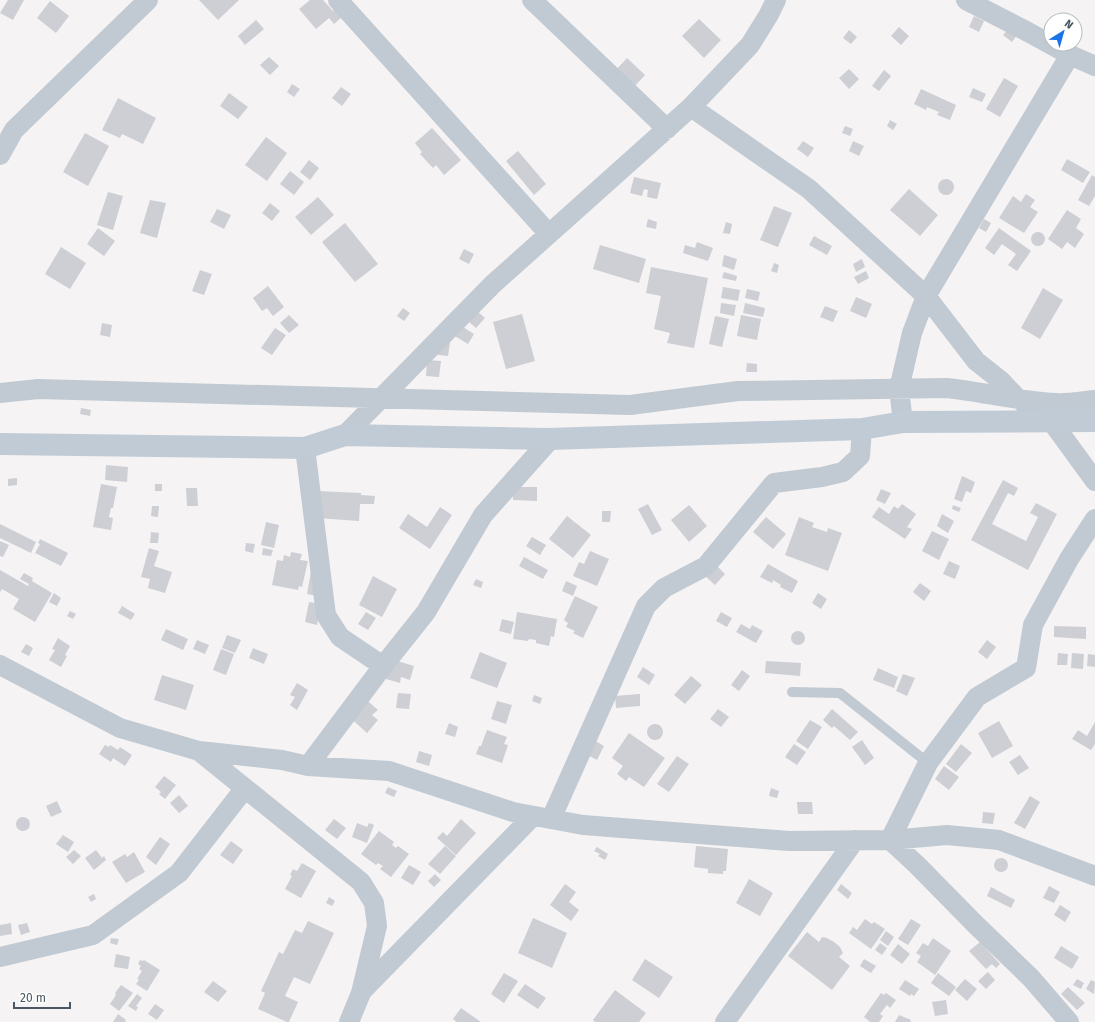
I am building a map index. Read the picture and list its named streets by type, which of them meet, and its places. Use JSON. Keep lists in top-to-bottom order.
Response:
{
  "scale_bar": "20 m",
  "north": "top right"
}
